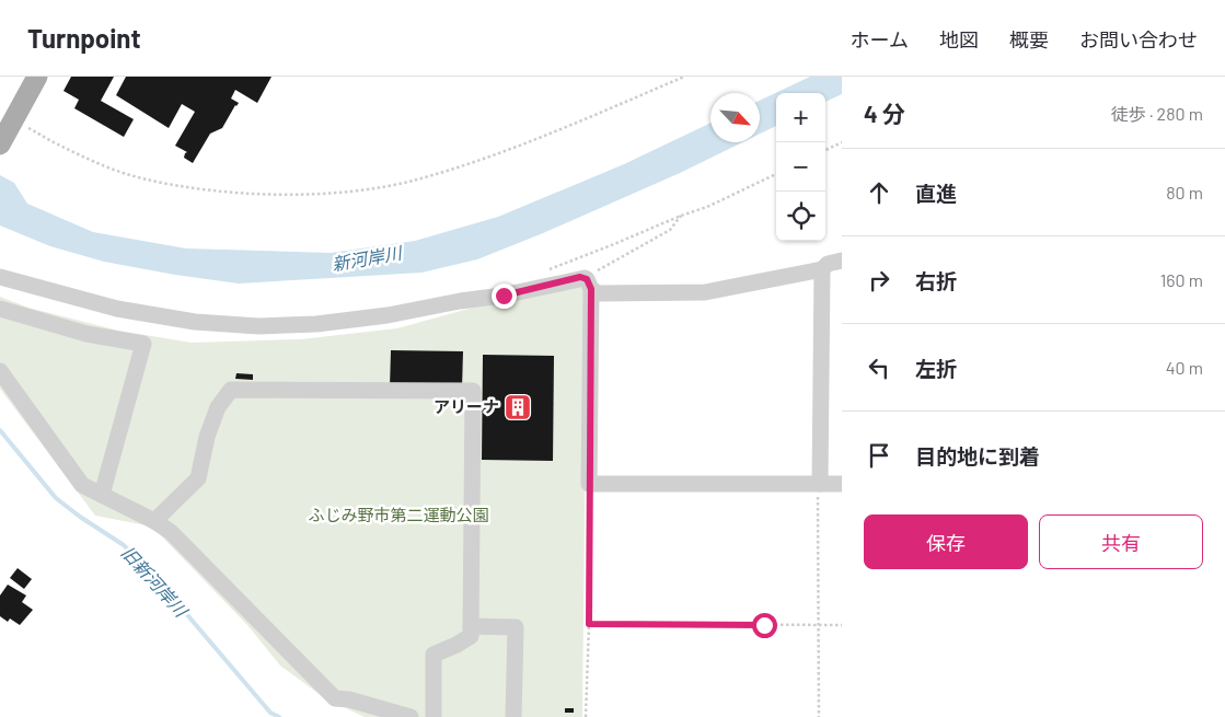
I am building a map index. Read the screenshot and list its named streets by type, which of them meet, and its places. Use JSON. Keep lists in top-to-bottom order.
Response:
{
  "water": ["新河岸川", "旧新河岸川"],
  "parks": ["ふじみ野市第二運動公園"],
  "places": {
    "building": ["アリーナ"]
  },
  "north": "bottom right",
  "page": {
    "header": "Turnpoint",
    "nav": [
      "ホーム",
      "地図",
      "概要",
      "お問い合わせ"
    ],
    "heading": ["4 分", "徒歩 · 280 m"],
    "map_buttons": ["+", "−"],
    "list": [
      ["直進", "80 m"],
      ["右折", "160 m"],
      ["左折", "40 m"],
      "目的地に到着"
    ],
    "buttons": ["保存", "共有"]
  }
}
